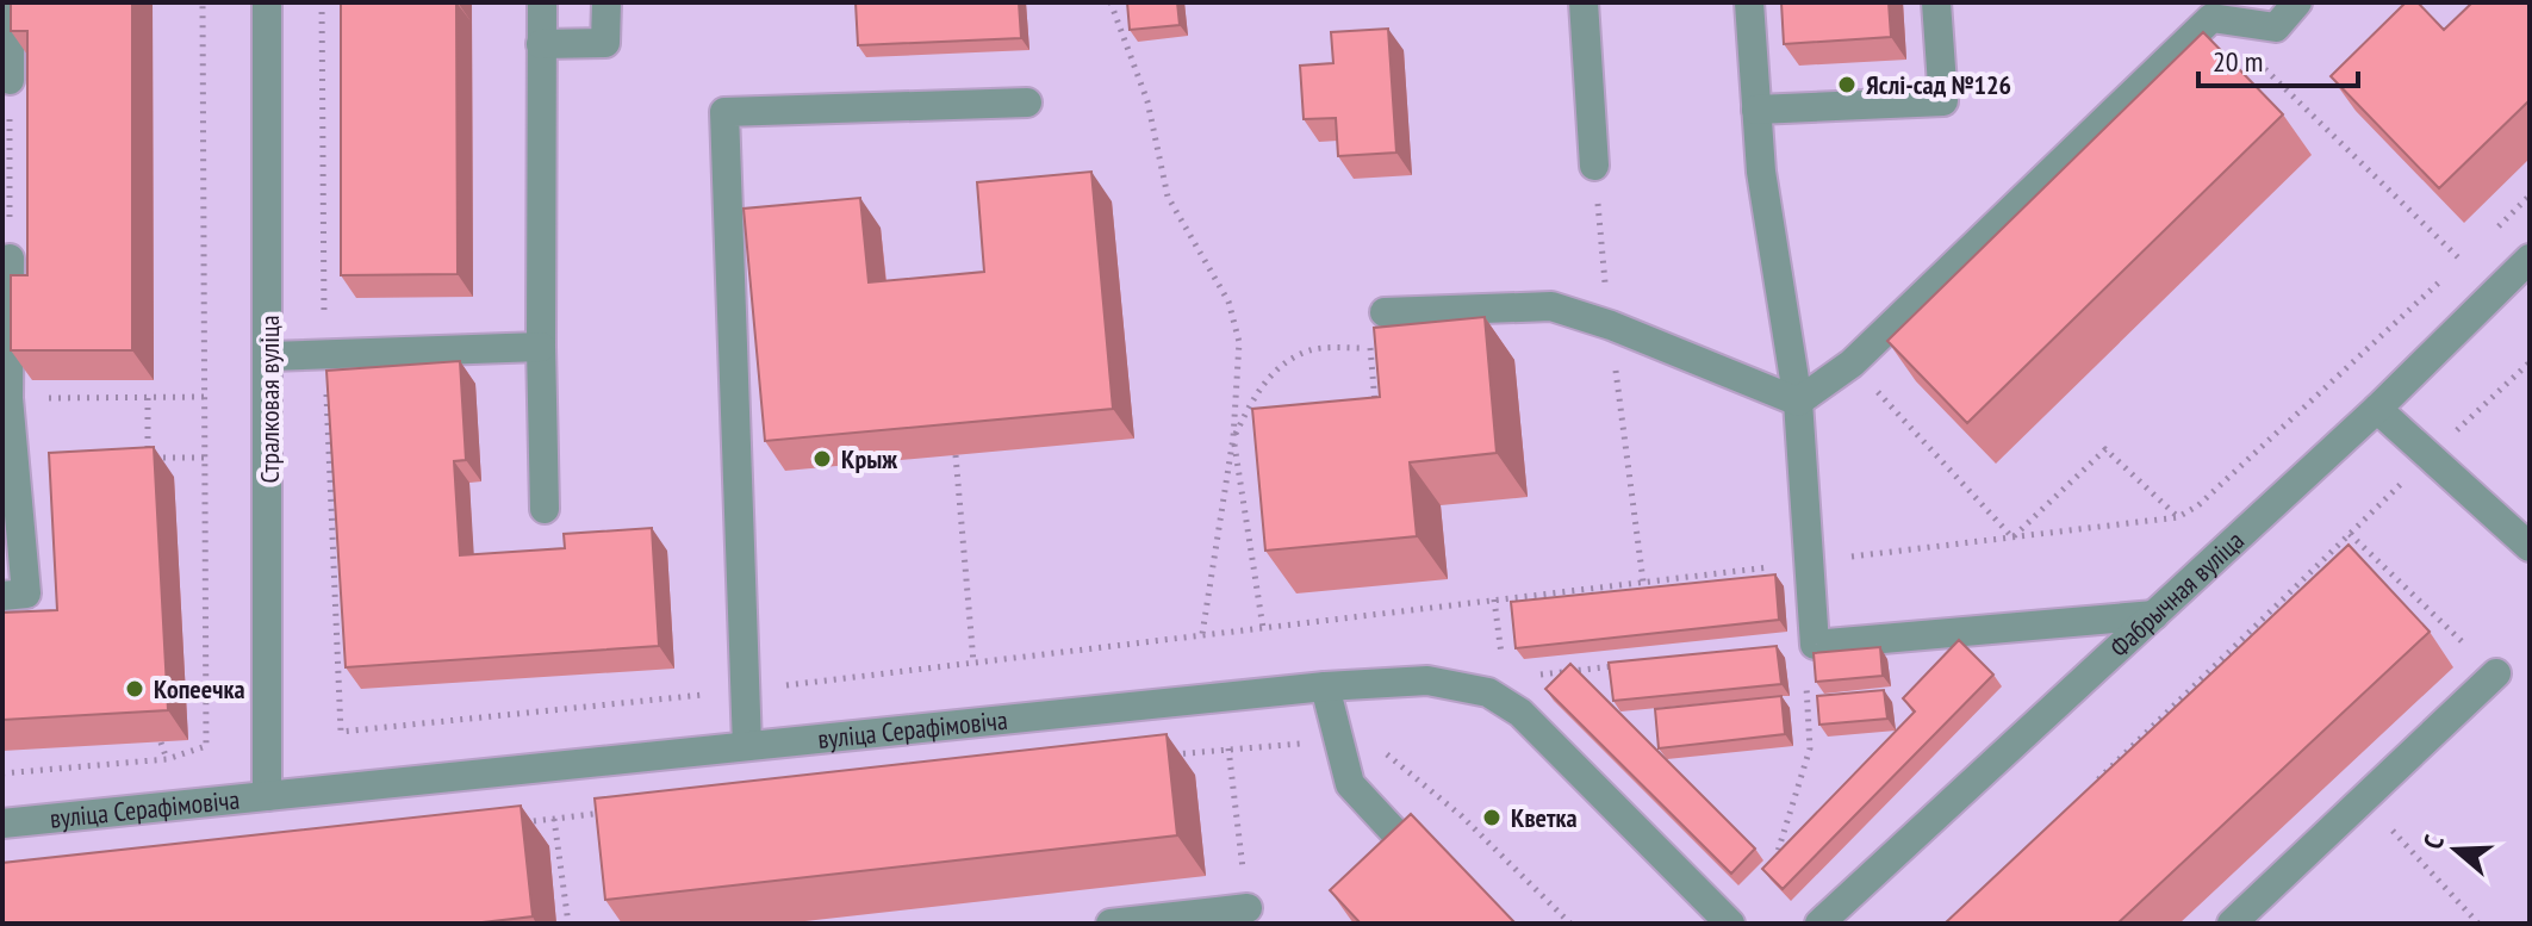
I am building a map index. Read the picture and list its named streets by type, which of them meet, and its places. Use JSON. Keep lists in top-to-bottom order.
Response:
{
  "streets": {
    "street": ["Стралковая вуліца", "Фабрычная вуліца", "вуліца Серафімовіча"]
  },
  "crossings": [
    ["Стралковая вуліца", "вуліца Серафімовіча"]
  ],
  "places": [
    "Яслі-сад №126",
    "Крыж",
    "Копеечка",
    "Кветка"
  ],
  "scale_bar": "20 m",
  "north": "left"
}
